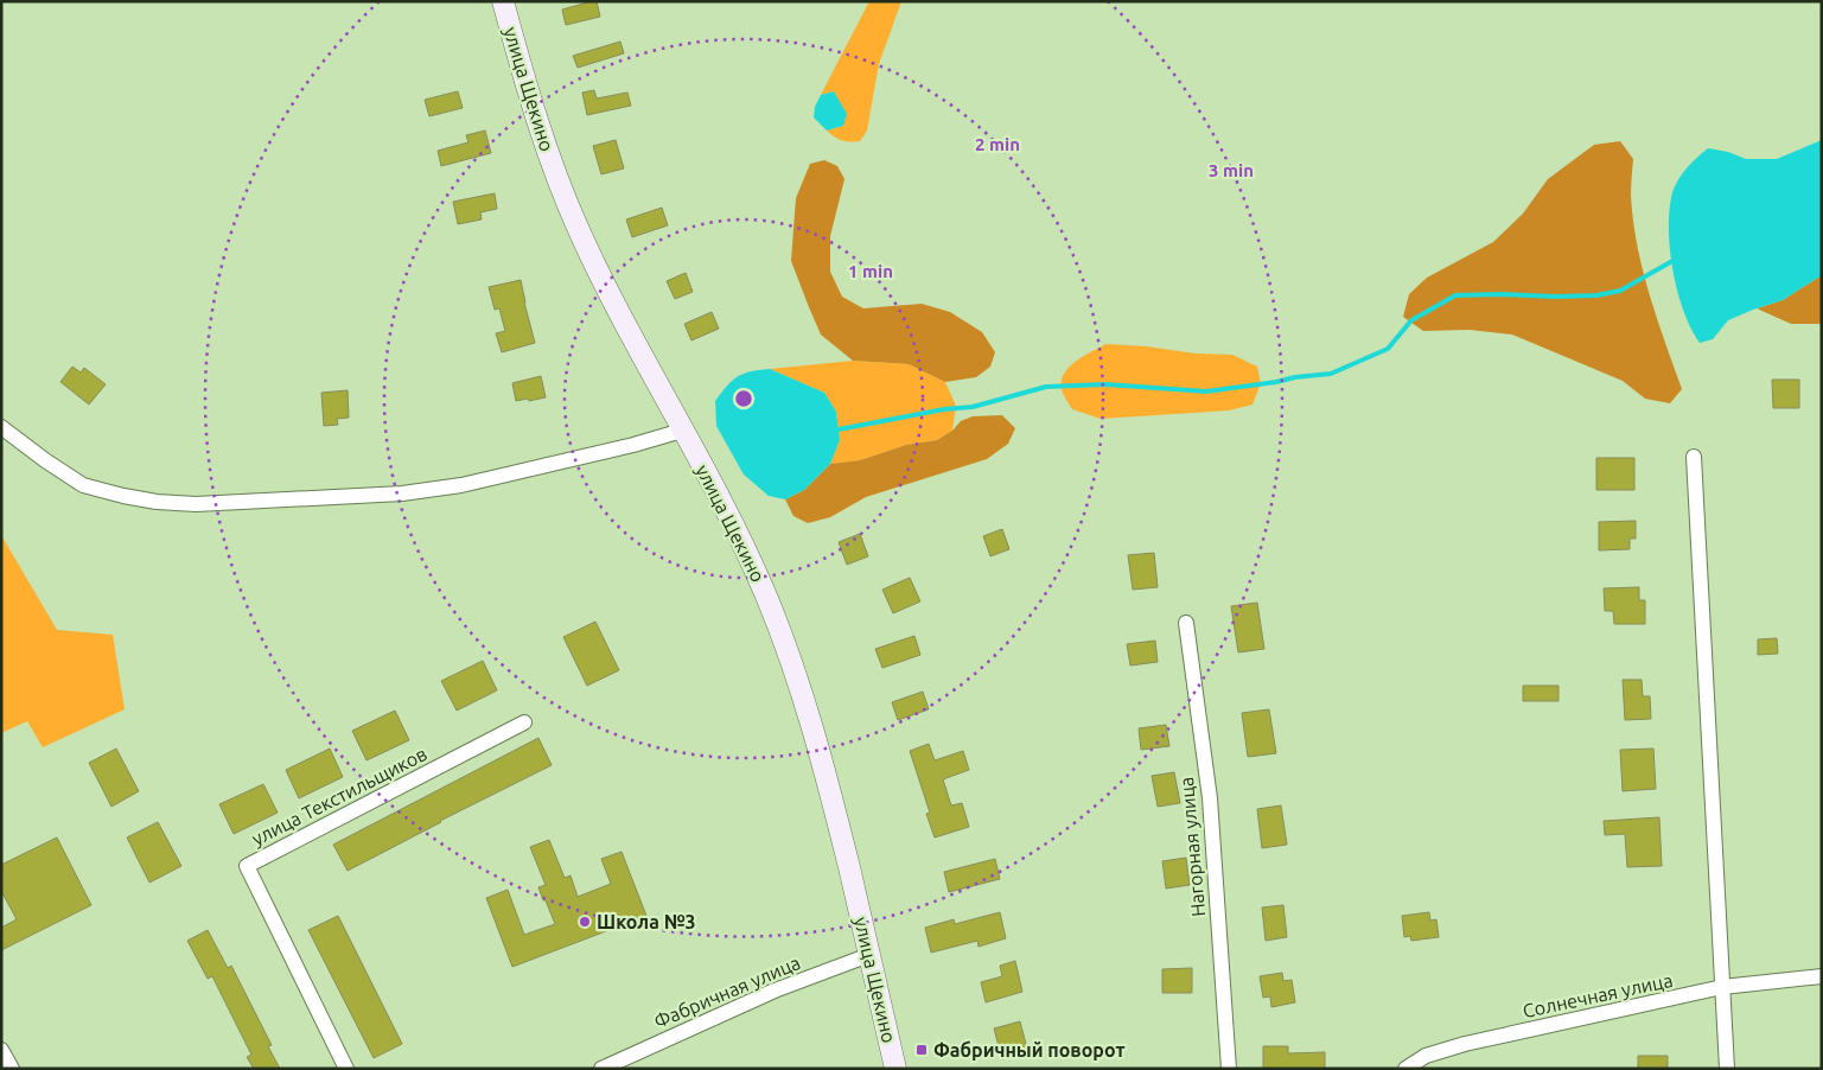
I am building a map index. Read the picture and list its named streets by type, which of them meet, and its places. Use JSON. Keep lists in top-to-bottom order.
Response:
{
  "streets": {
    "main road": ["улица Щекино"],
    "street": [
      "улица Текстильщиков",
      "Нагорная улица",
      "Фабричная улица",
      "Солнечная улица"
    ]
  },
  "crossings": [
    ["улица Щекино", "Фабричная улица"]
  ],
  "places": {
    "other": ["Школа №3"],
    "transit": ["Фабричный поворот"]
  },
  "rings": ["2 min", "3 min", "1 min"]
}
